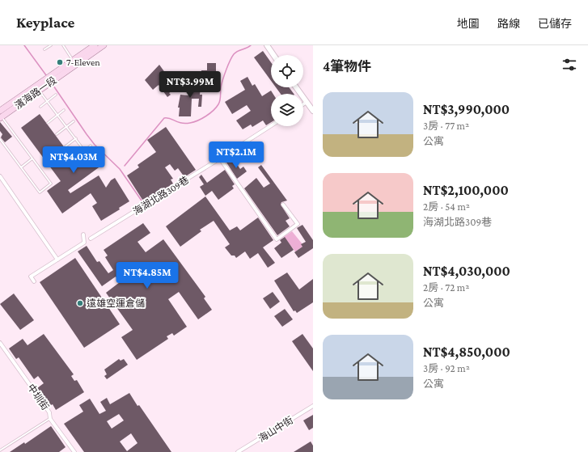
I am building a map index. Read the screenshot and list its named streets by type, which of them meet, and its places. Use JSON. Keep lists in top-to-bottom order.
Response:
{
  "streets": {
    "main road": ["濱海路一段"],
    "street": ["海湖北路309巷", "中圳街", "海山中街"]
  },
  "places": ["7-Eleven", "遠雄空運倉儲"],
  "page": {
    "header": "Keyplace",
    "nav": ["地圖", "路線", "已儲存"],
    "heading": "4筆物件",
    "price": [
      "NT$3.99M",
      "NT$2.1M",
      "NT$4.03M",
      "NT$4.85M"
    ],
    "list": [
      {
        "name": "NT$3,990,000",
        "note": "3房 · 77 m² · 公寓"
      },
      {
        "name": "NT$2,100,000",
        "note": "2房 · 54 m² · 海湖北路309巷"
      },
      {
        "name": "NT$4,030,000",
        "note": "2房 · 72 m² · 公寓"
      },
      {
        "name": "NT$4,850,000",
        "note": "3房 · 92 m² · 公寓"
      }
    ]
  }
}
